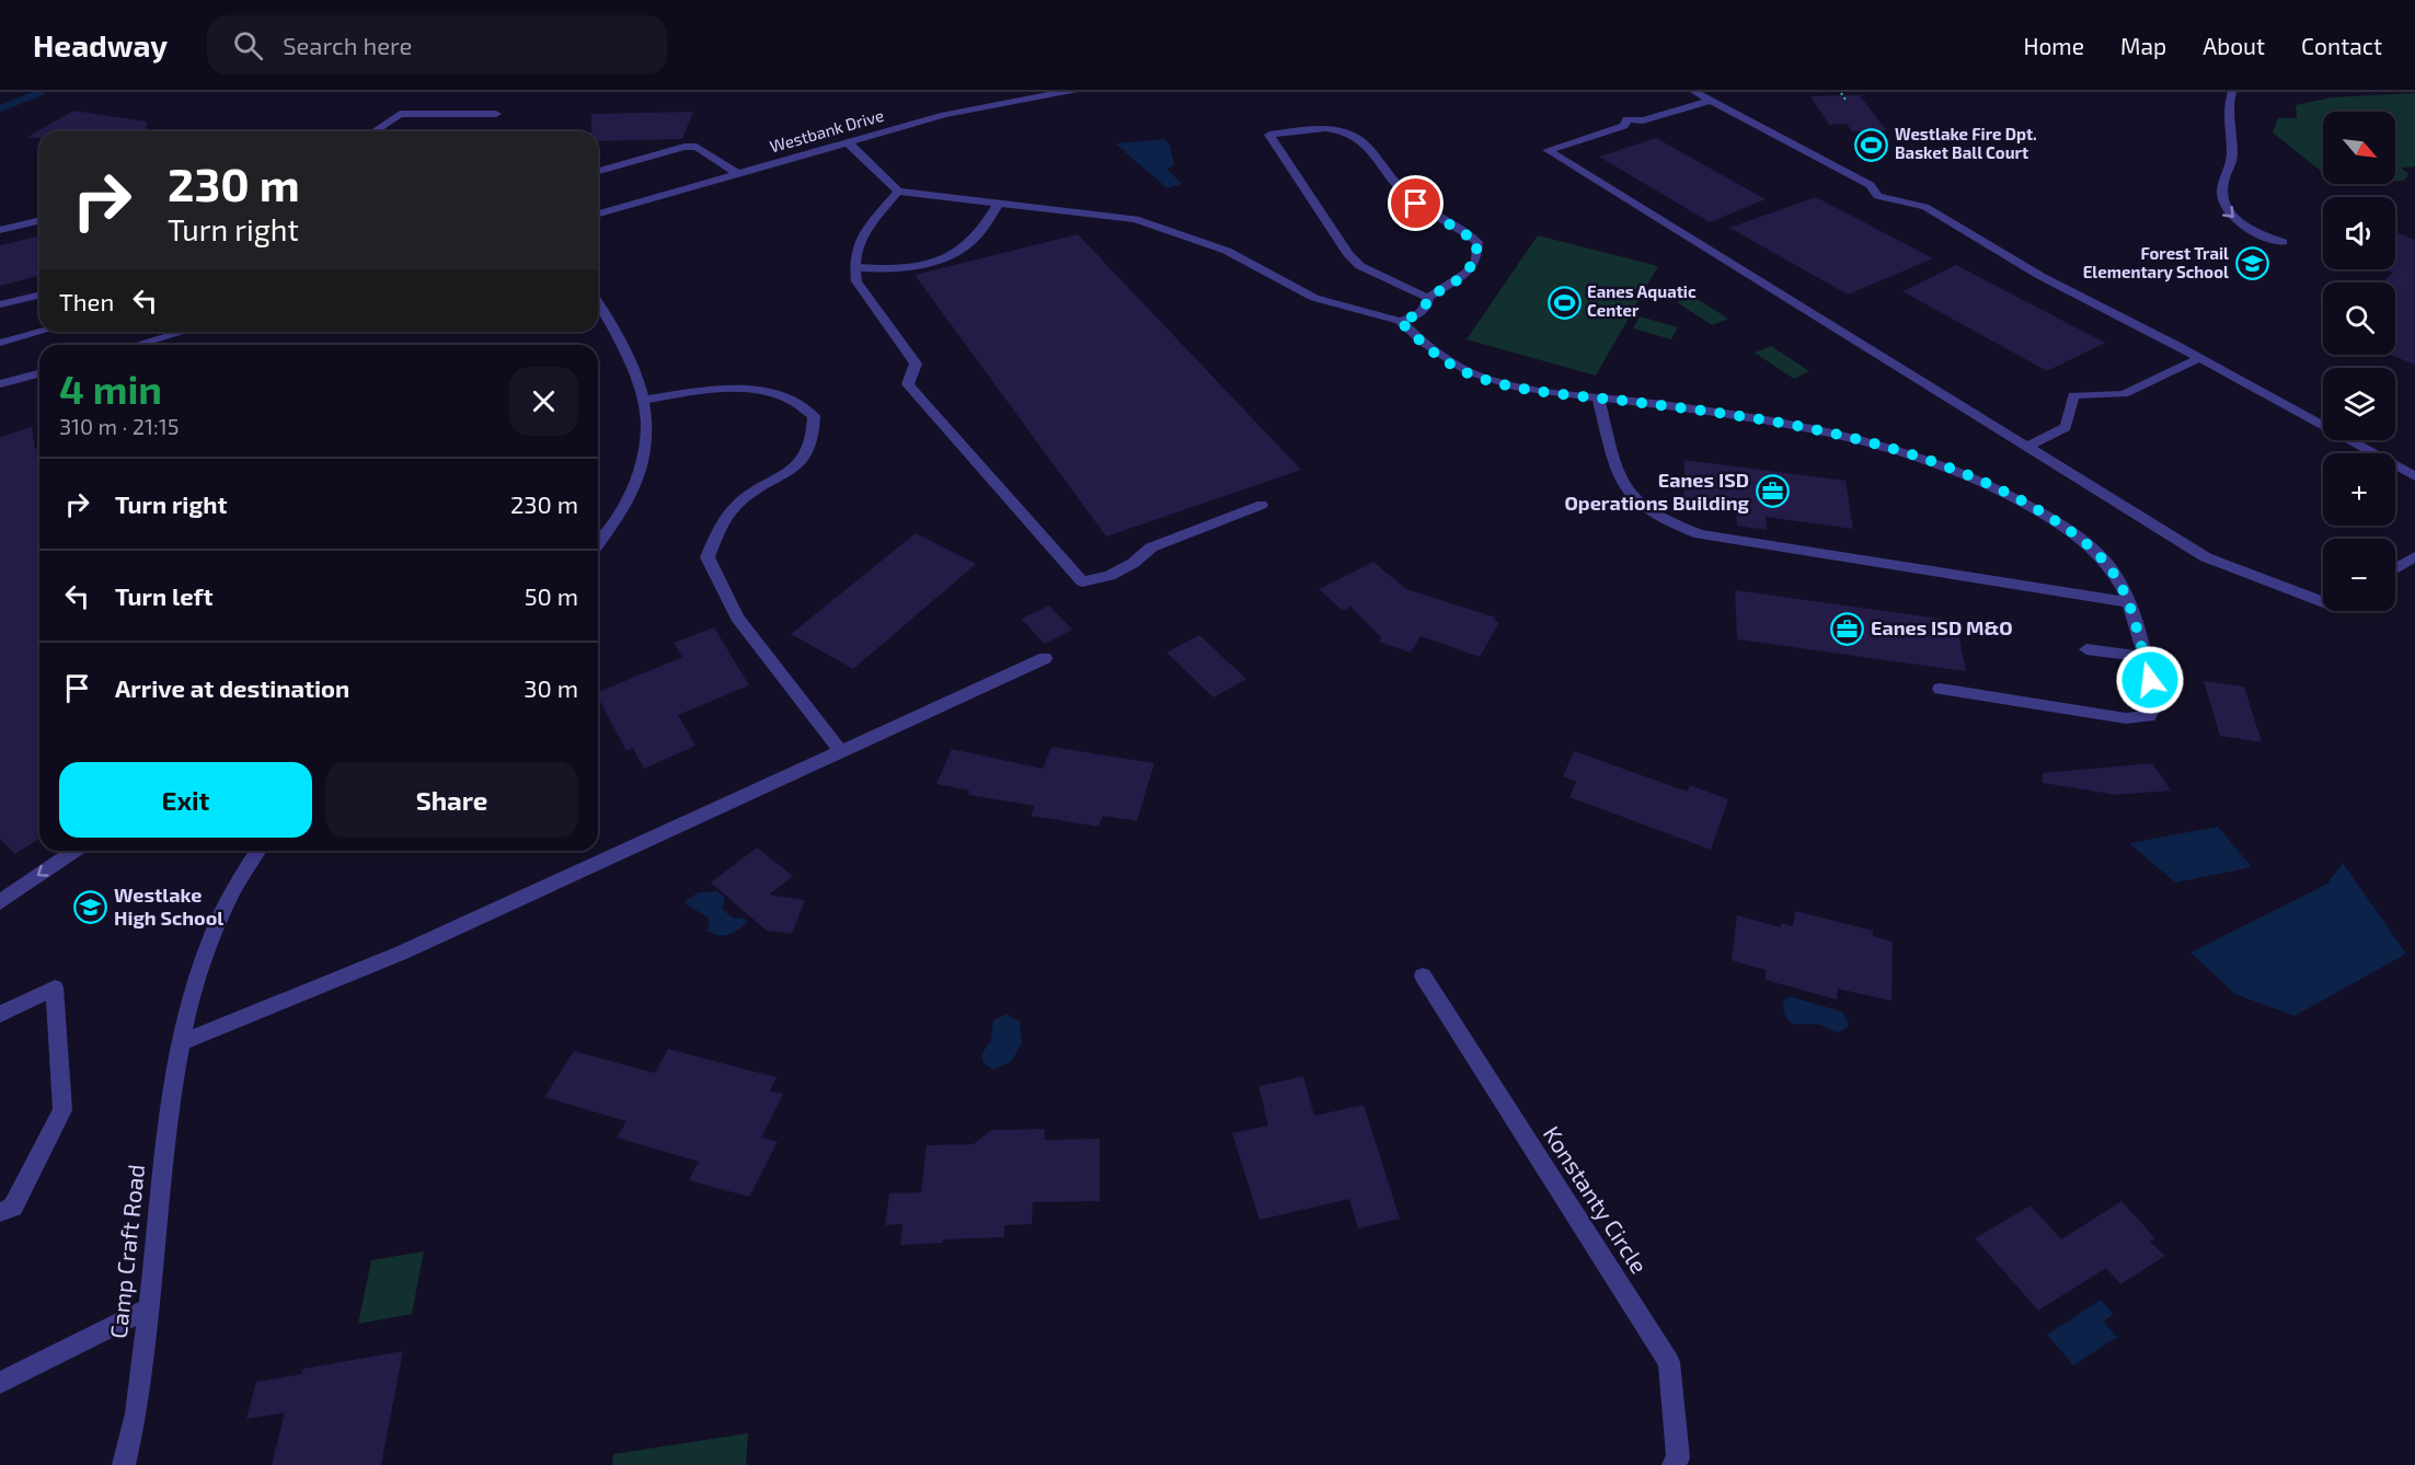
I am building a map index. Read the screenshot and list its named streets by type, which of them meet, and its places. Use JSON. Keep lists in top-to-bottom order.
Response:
{
  "streets": {
    "street": ["Westbank Drive", "Konstanty Circle", "Camp Craft Road"]
  },
  "places": {
    "sports": ["Westlake Fire Dpt. Basket Ball Court", "Eanes Aquatic Center"],
    "school or university": ["Forest Trail Elementary School", "Westlake High School"],
    "office": ["Eanes ISD Operations Building", "Eanes ISD M&O"]
  },
  "north": "bottom right",
  "page": {
    "header": "Headway",
    "search": "Search here",
    "nav": [
      "Home",
      "Map",
      "About",
      "Contact"
    ],
    "map_buttons": ["+", "−"],
    "turn": ["230 m", "Turn right"],
    "then": "Then",
    "heading": ["4 min", "310 m · 21:15"],
    "list": [
      {
        "name": "Turn right",
        "value": "230 m"
      },
      {
        "name": "Turn left",
        "value": "50 m"
      },
      {
        "name": "Arrive at destination",
        "value": "30 m"
      }
    ],
    "buttons": ["Exit", "Share"]
  }
}
